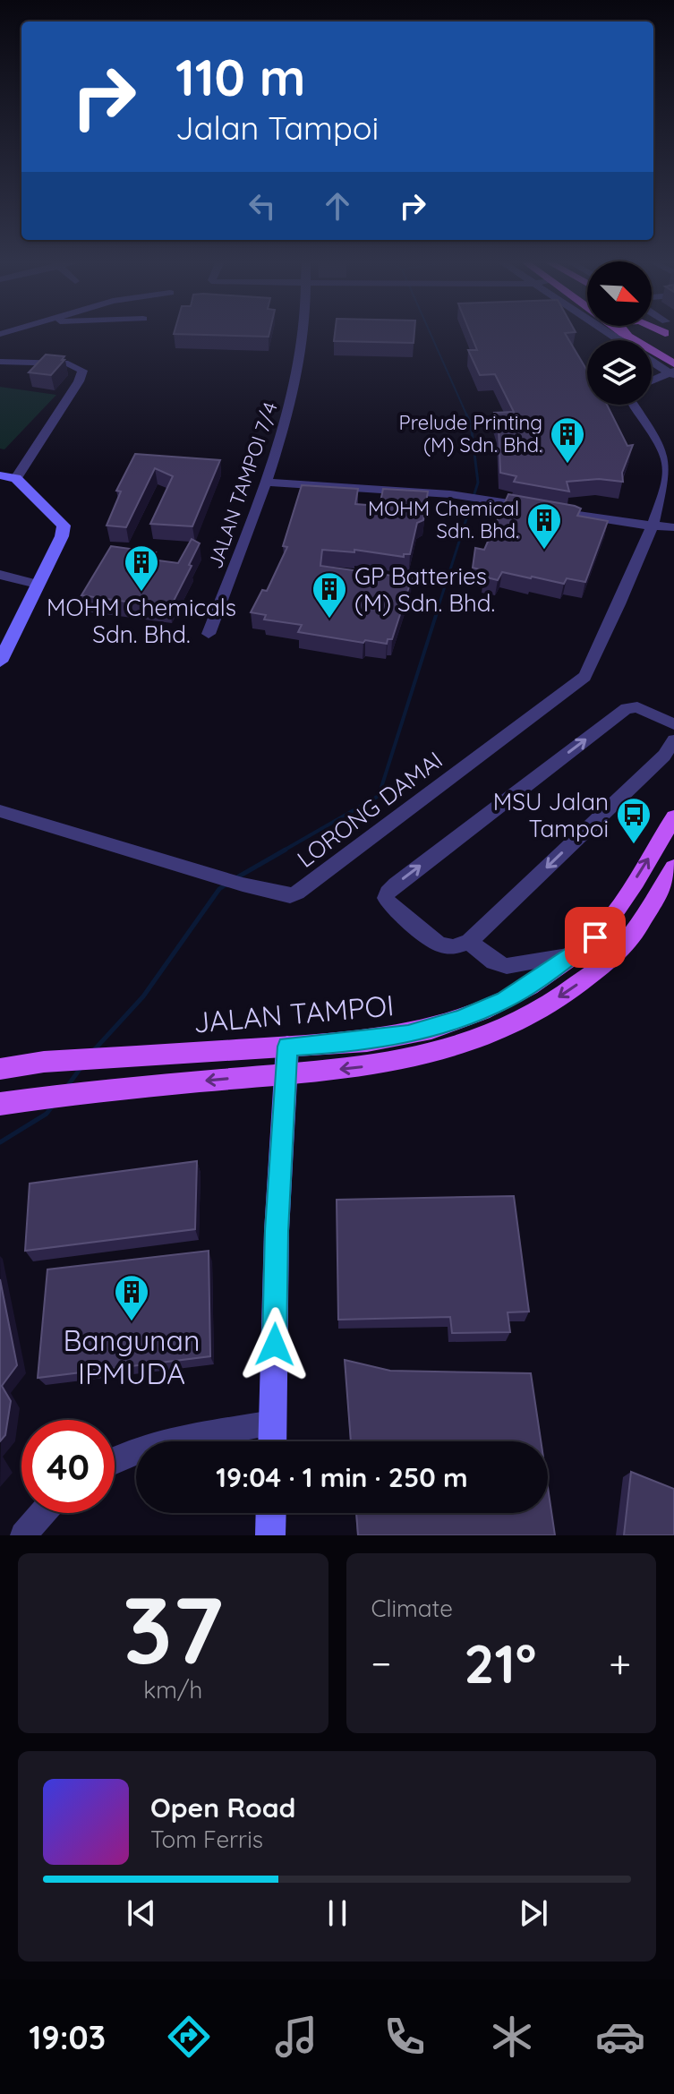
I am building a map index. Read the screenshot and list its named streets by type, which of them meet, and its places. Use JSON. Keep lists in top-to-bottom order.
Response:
{
  "streets": {
    "main road": ["JALAN TAMPOI"],
    "street": ["JALAN TAMPOI 7/4", "LORONG DAMAI"]
  },
  "places": {
    "building": [
      "Prelude Printing (M) Sdn. Bhd.",
      "MOHM Chemical Sdn. Bhd.",
      "MOHM Chemicals Sdn. Bhd.",
      "GP Batteries (M) Sdn. Bhd.",
      "Bangunan IPMUDA"
    ],
    "bus stop": ["MSU Jalan Tampoi"]
  },
  "north": "bottom right",
  "page": {
    "turn": ["110 m", "Jalan Tampoi"],
    "limit": "40",
    "trip": "19:04 · 1 min · 250 m",
    "tile": [
      ["37", "km/h"],
      "Climate"
    ],
    "heat": ["−", "21°", "+"],
    "song": ["Open Road", "Tom Ferris"],
    "tabs": "19:03"
  }
}
